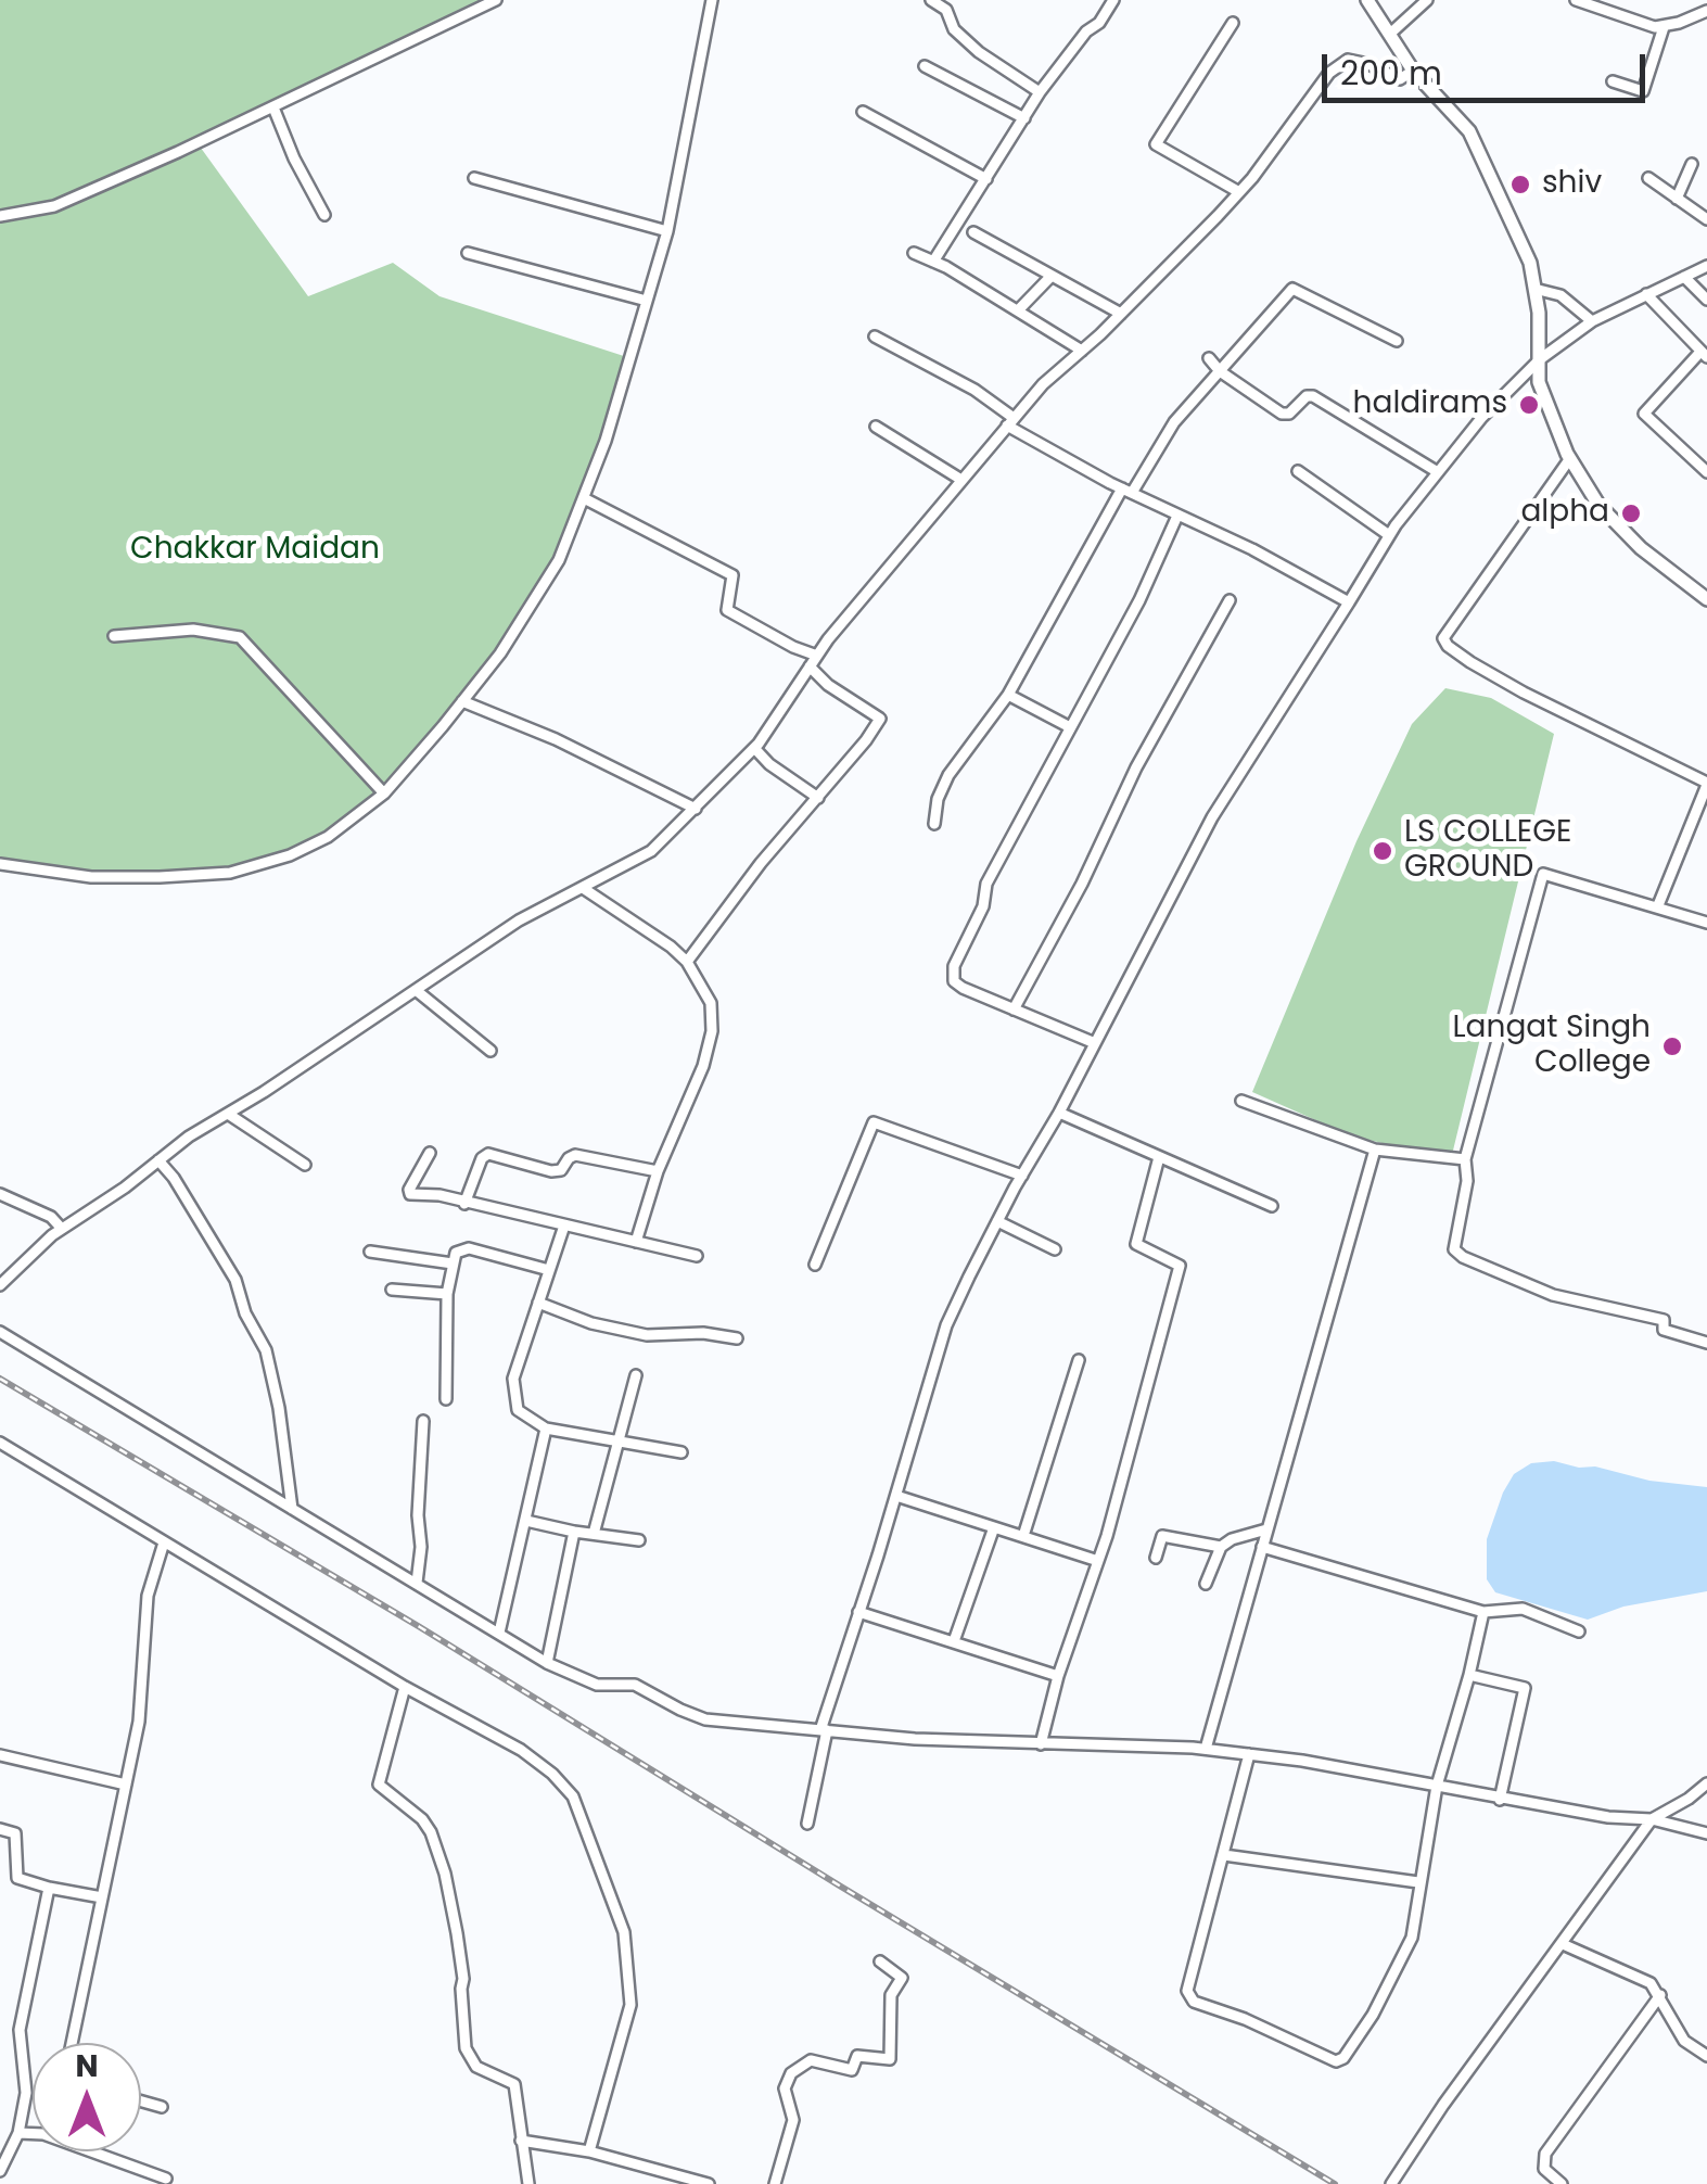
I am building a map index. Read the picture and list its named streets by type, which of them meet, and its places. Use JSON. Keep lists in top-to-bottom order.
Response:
{
  "parks": ["Chakkar Maidan"],
  "places": [
    "shiv",
    "haldirams",
    "alpha",
    "LS COLLEGE GROUND",
    "Langat Singh College"
  ],
  "scale_bar": "200 m",
  "north": "top"
}
